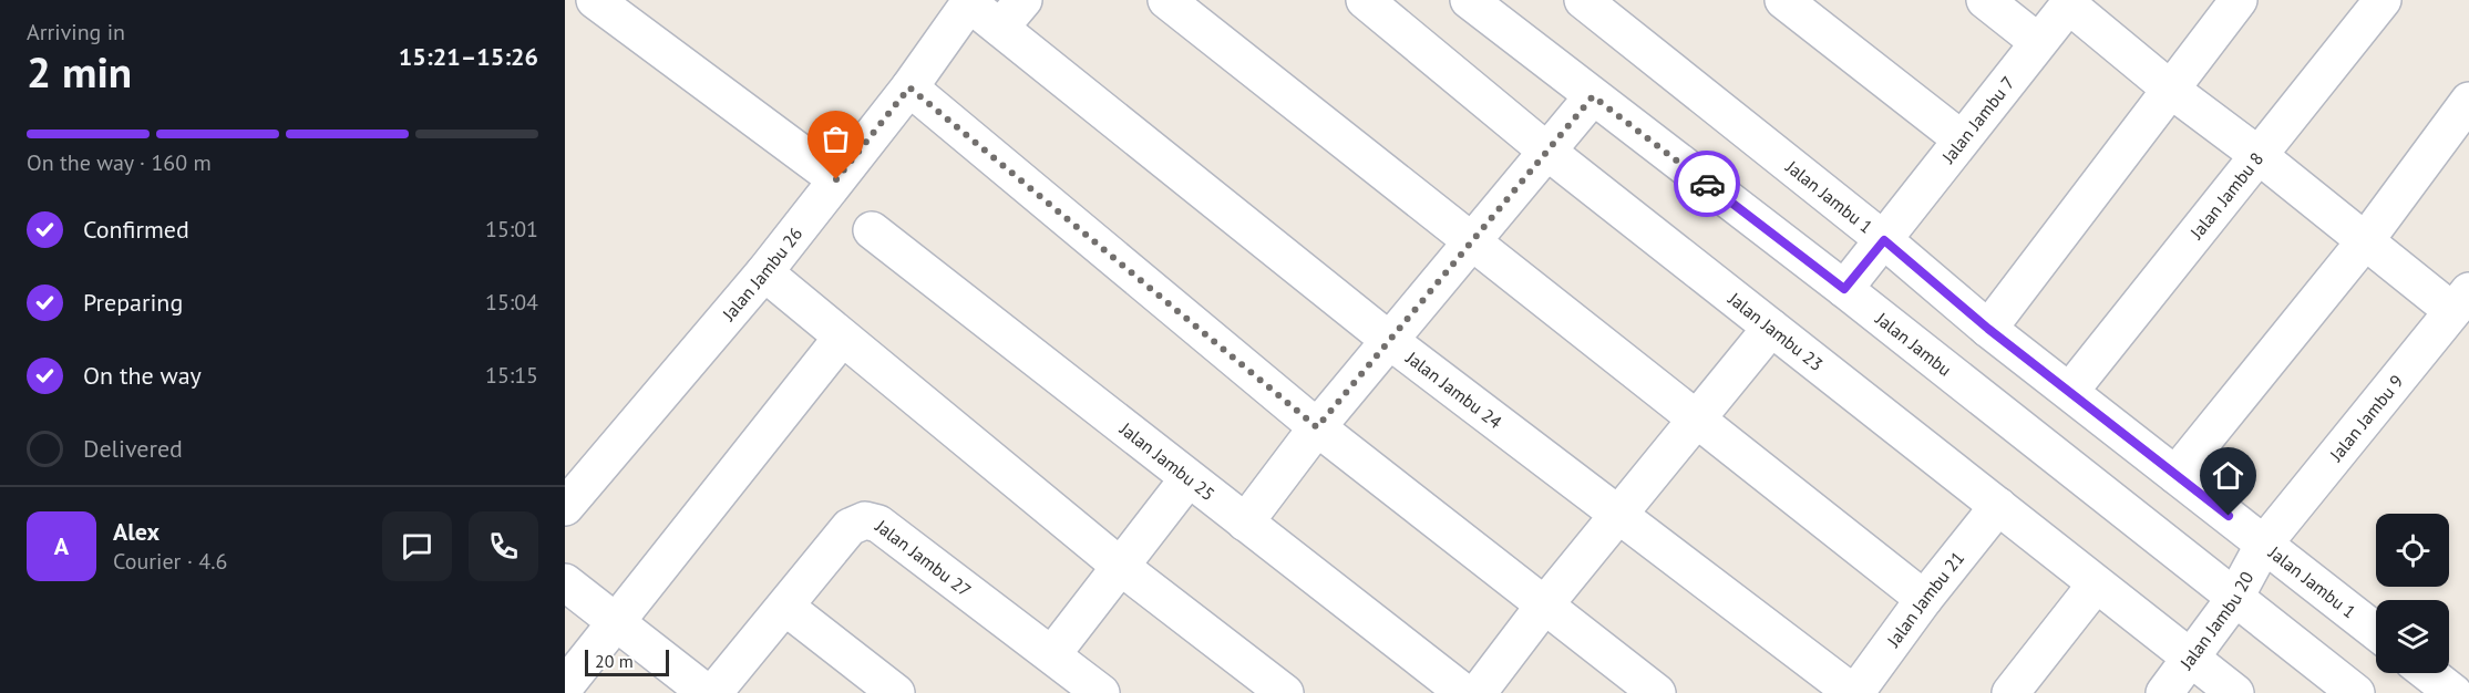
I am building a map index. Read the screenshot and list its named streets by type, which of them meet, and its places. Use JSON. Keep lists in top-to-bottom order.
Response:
{
  "streets": {
    "street": [
      "Jalan Jambu 7",
      "Jalan Jambu 8",
      "Jalan Jambu 1",
      "Jalan Jambu 26",
      "Jalan Jambu 23",
      "Jalan Jambu",
      "Jalan Jambu 24",
      "Jalan Jambu 9",
      "Jalan Jambu 25",
      "Jalan Jambu 27",
      "Jalan Jambu 21",
      "Jalan Jambu 20"
    ]
  },
  "crossings": [
    ["Jalan Jambu 7", "Jalan Jambu 1"],
    ["Jalan Jambu 7", "Jalan Jambu"],
    ["Jalan Jambu 8", "Jalan Jambu 1"],
    ["Jalan Jambu 1", "Jalan Jambu 9"],
    ["Jalan Jambu 1", "Jalan Jambu 20"],
    ["Jalan Jambu 26", "Jalan Jambu 24"],
    ["Jalan Jambu 23", "Jalan Jambu 21"],
    ["Jalan Jambu 23", "Jalan Jambu 20"],
    ["Jalan Jambu", "Jalan Jambu 20"],
    ["Jalan Jambu 24", "Jalan Jambu 21"],
    ["Jalan Jambu 9", "Jalan Jambu 20"]
  ],
  "scale_bar": "20 m",
  "page": {
    "heading": ["2 min", "Arriving in", "15:21–15:26"],
    "panel": ["Alex", "Courier · 4.6"],
    "bar": "On the way · 160 m",
    "list": [
      ["Confirmed", "15:01"],
      ["Preparing", "15:04"],
      ["On the way", "15:15"],
      "Delivered"
    ],
    "round": "A",
    "scale": "20 m"
  }
}
